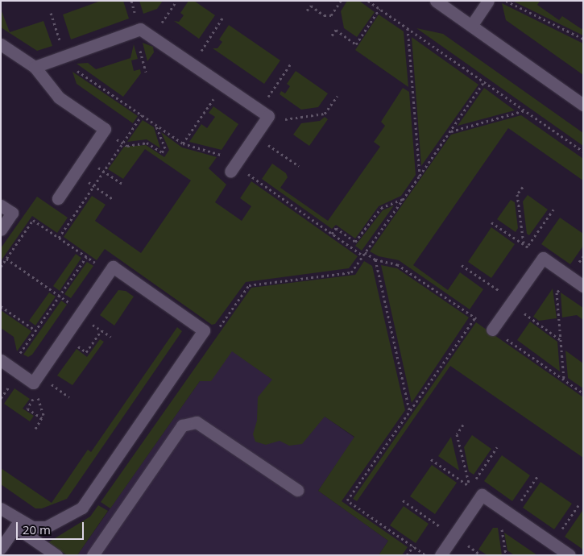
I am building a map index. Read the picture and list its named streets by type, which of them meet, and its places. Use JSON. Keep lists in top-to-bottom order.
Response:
{
  "scale_bar": "20 m"
}
